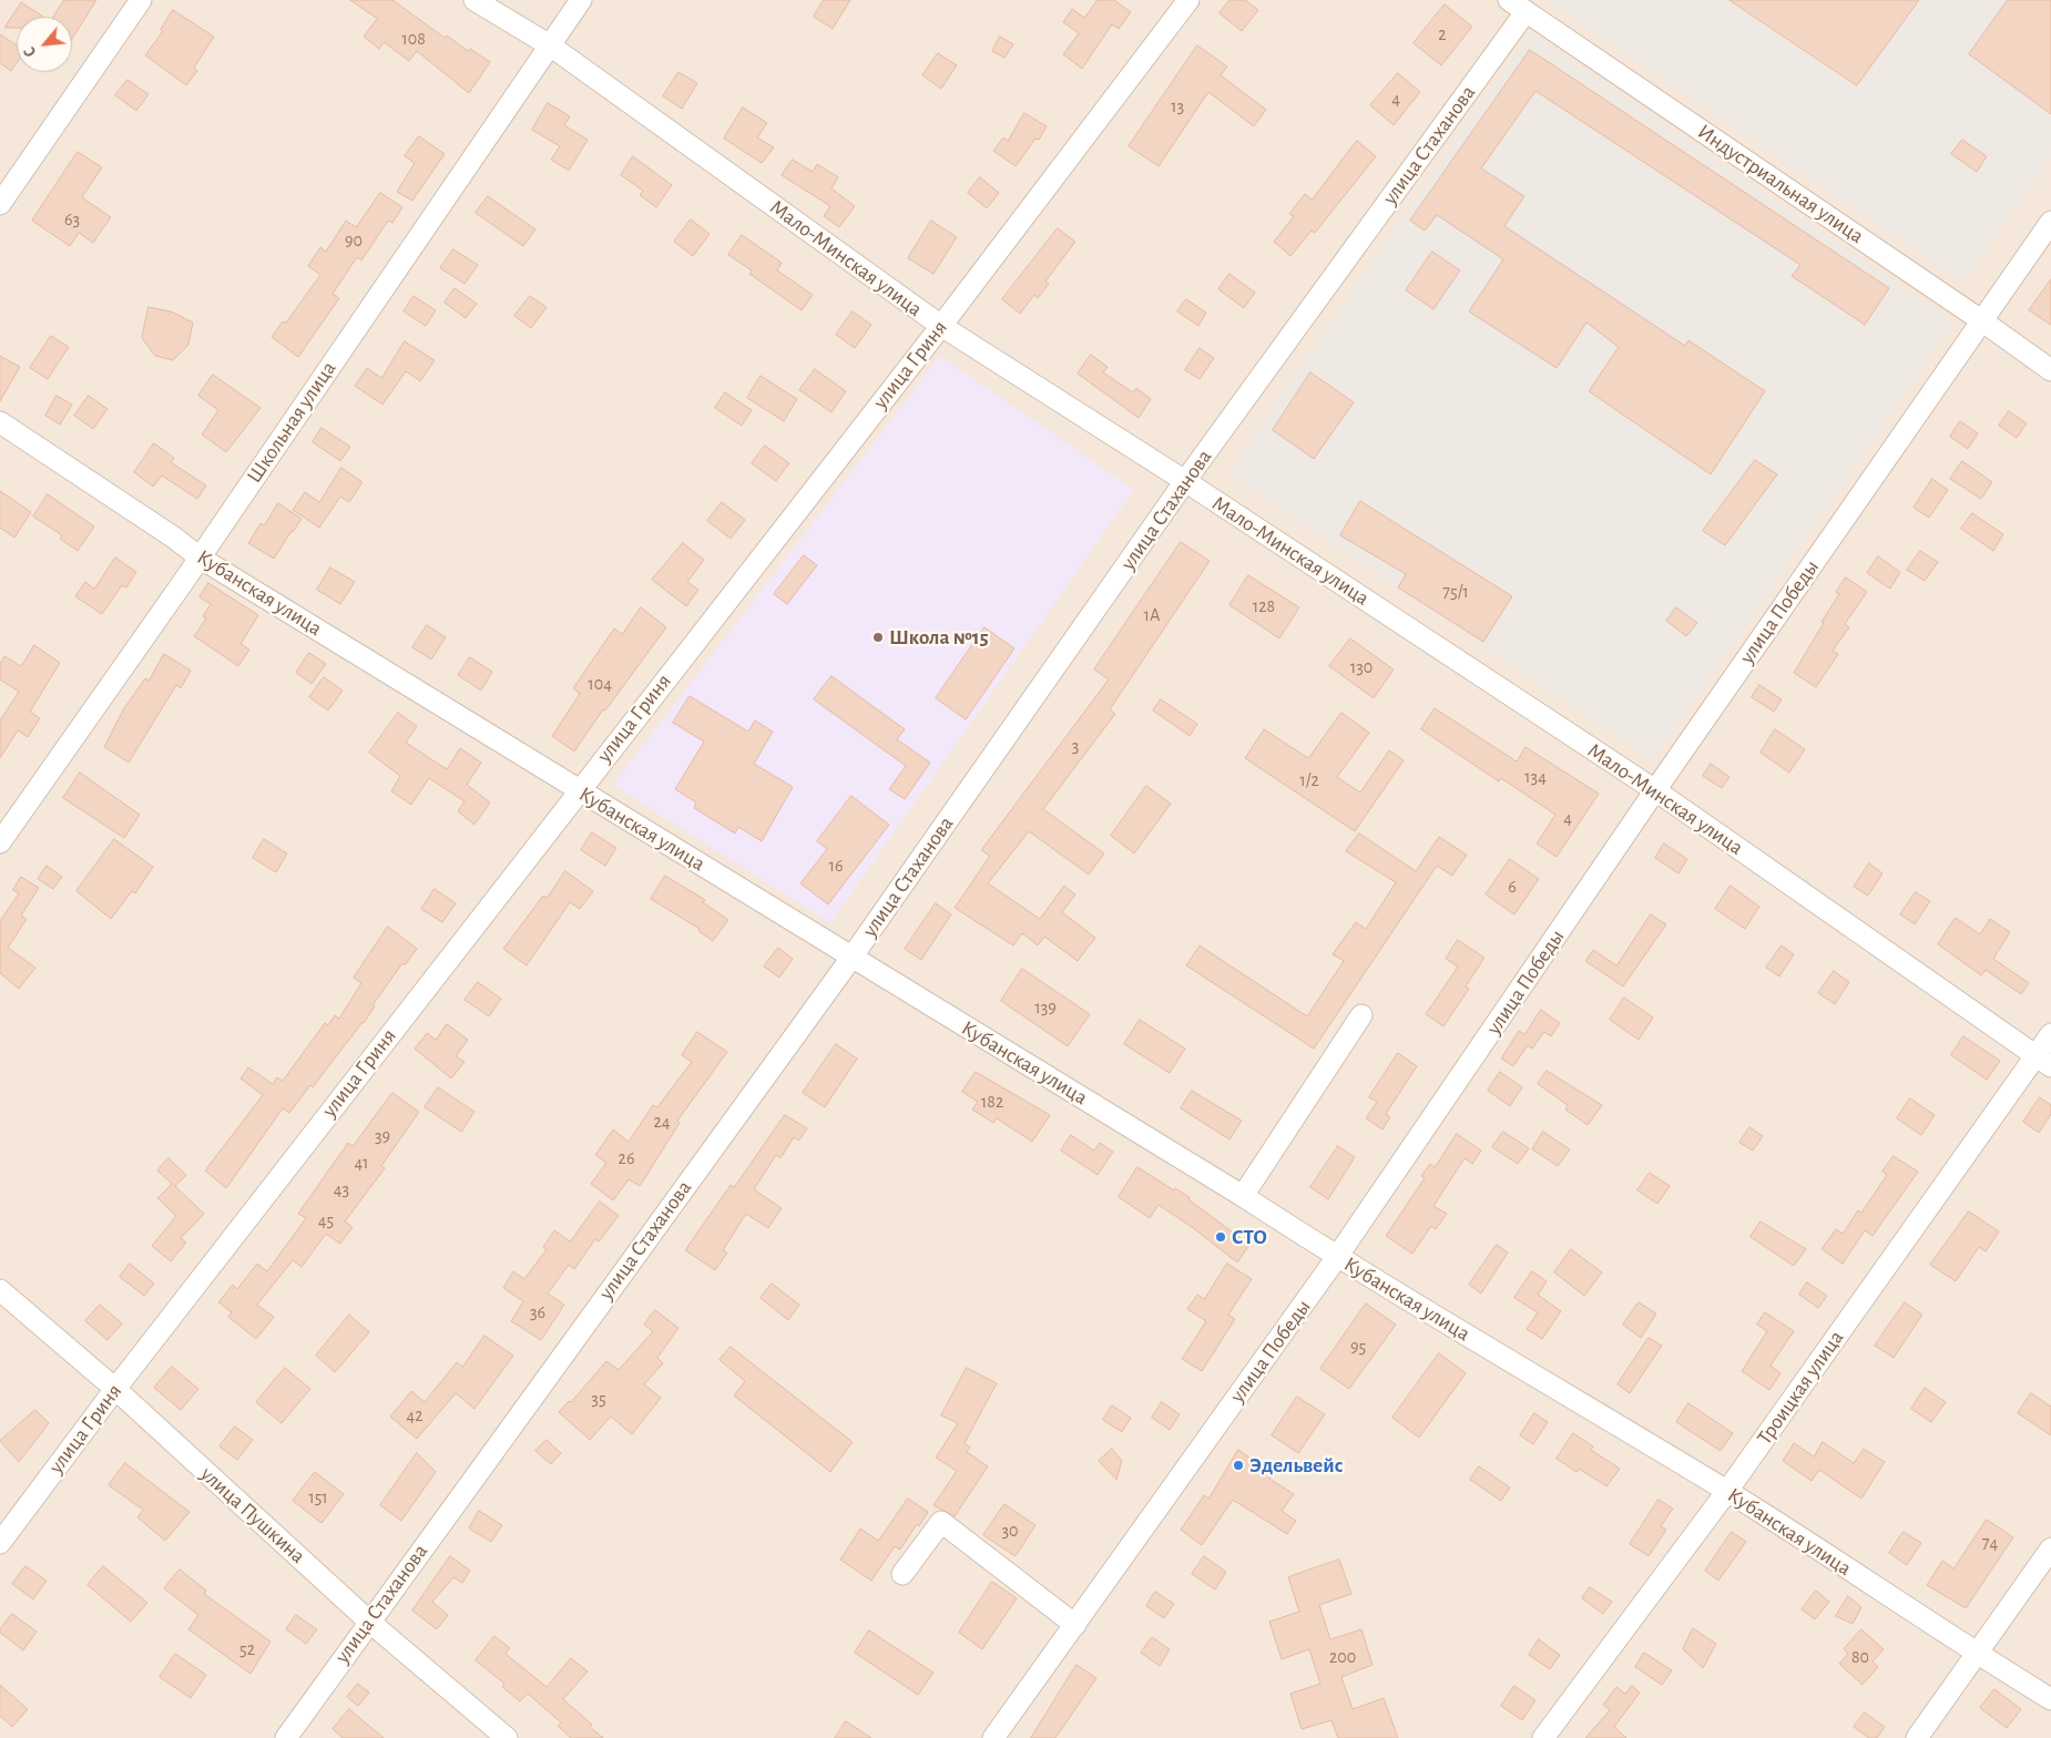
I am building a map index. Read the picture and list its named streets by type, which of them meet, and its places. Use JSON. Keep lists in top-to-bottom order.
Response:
{
  "streets": {
    "street": [
      "улица Стаханова",
      "Индустриальная улица",
      "Мало-Минская улица",
      "улица Гриня",
      "Школьная улица",
      "Кубанская улица",
      "улица Победы",
      "Троицкая улица",
      "улица Пушкина"
    ]
  },
  "crossings": [
    ["улица Стаханова", "Индустриальная улица"],
    ["улица Стаханова", "Мало-Минская улица"],
    ["улица Стаханова", "Кубанская улица"],
    ["улица Стаханова", "улица Пушкина"],
    ["Индустриальная улица", "улица Победы"],
    ["Мало-Минская улица", "улица Гриня"],
    ["Мало-Минская улица", "Школьная улица"],
    ["Мало-Минская улица", "улица Победы"],
    ["Мало-Минская улица", "Троицкая улица"],
    ["улица Гриня", "Кубанская улица"],
    ["улица Гриня", "улица Пушкина"],
    ["Школьная улица", "Кубанская улица"],
    ["Кубанская улица", "улица Победы"],
    ["Кубанская улица", "Троицкая улица"]
  ],
  "places": ["Школа №15", "СТО", "Эдельвейс"],
  "house_numbers": [
    "2",
    "108",
    "4",
    "13",
    "63",
    "90",
    "75/1",
    "128",
    "1А",
    "130",
    "104",
    "3",
    "134",
    "1/2",
    "4",
    "16",
    "6",
    "139",
    "182",
    "24",
    "39",
    "26",
    "41",
    "43",
    "45",
    "36",
    "95",
    "35",
    "42",
    "151",
    "30",
    "74",
    "52",
    "200",
    "80"
  ],
  "north": "bottom left"
}
